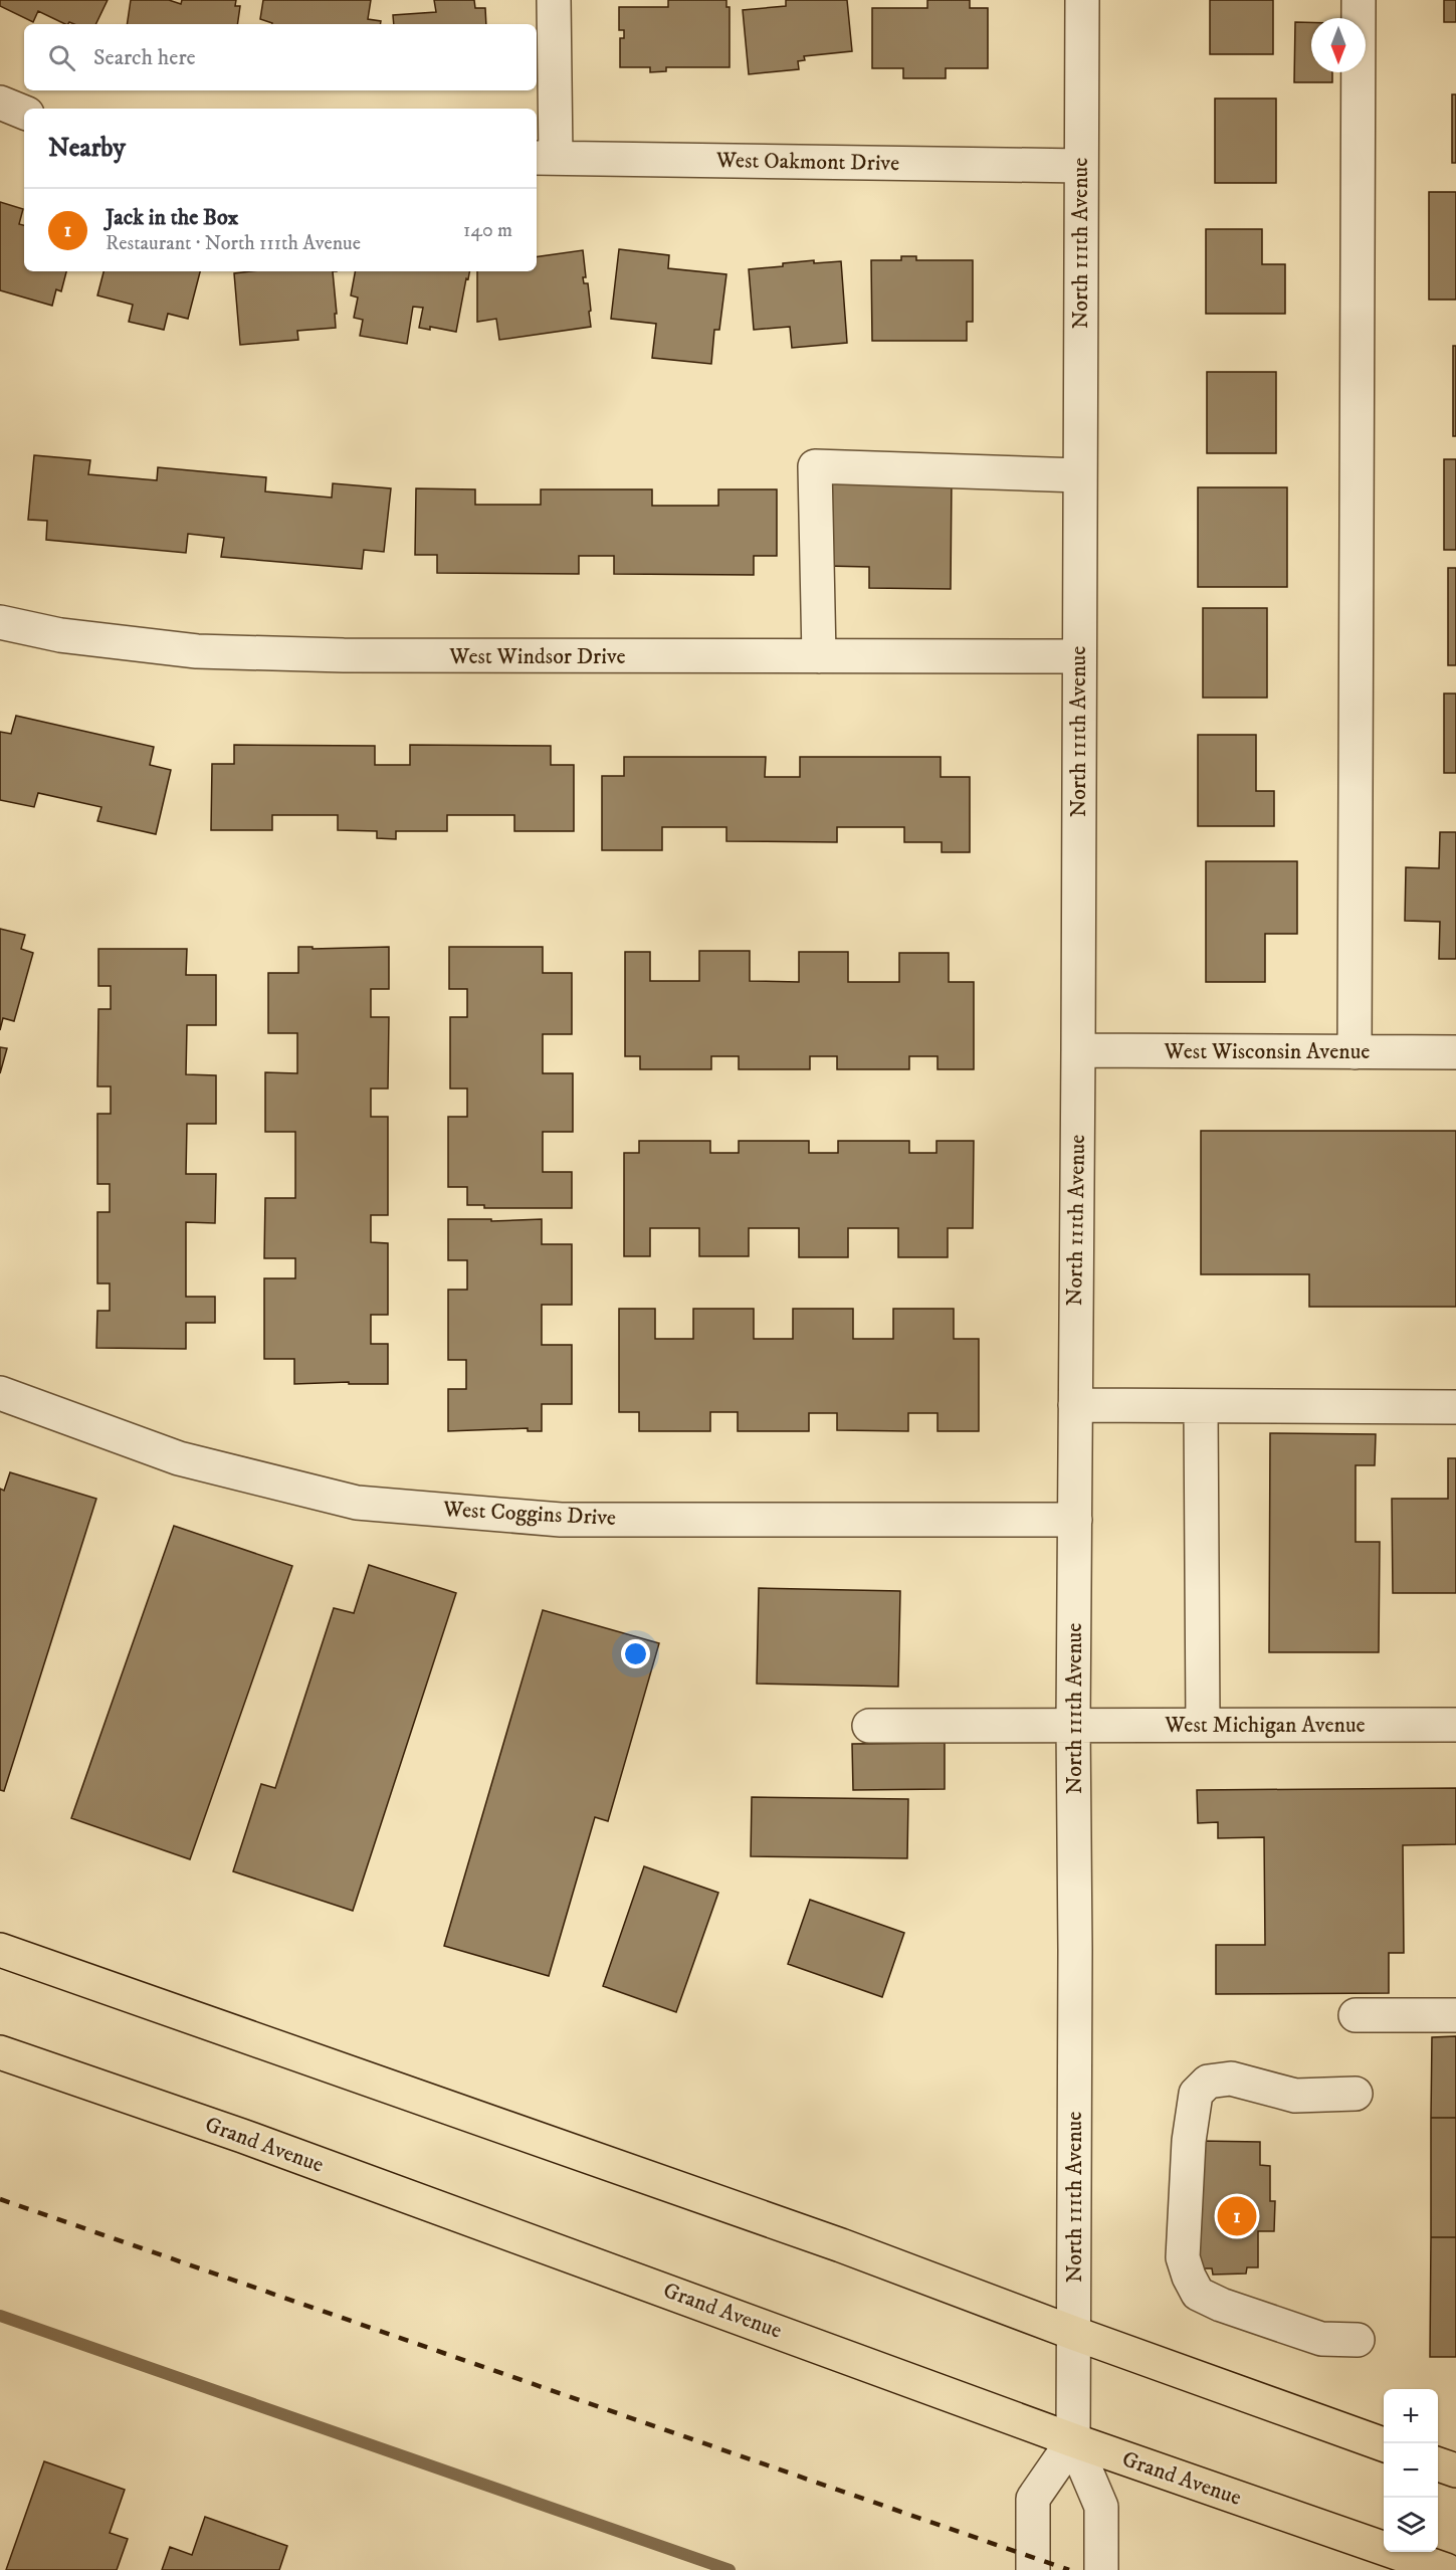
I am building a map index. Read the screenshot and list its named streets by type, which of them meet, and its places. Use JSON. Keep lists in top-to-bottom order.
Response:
{
  "streets": {
    "highway": ["Grand Avenue"],
    "street": [
      "West Oakmont Drive",
      "North 111th Avenue",
      "West Windsor Drive",
      "West Wisconsin Avenue",
      "West Coggins Drive",
      "West Michigan Avenue"
    ]
  },
  "crossings": [
    ["West Oakmont Drive", "North 111th Avenue"],
    ["North 111th Avenue", "West Windsor Drive"],
    ["North 111th Avenue", "West Wisconsin Avenue"],
    ["North 111th Avenue", "West Coggins Drive"],
    ["North 111th Avenue", "West Michigan Avenue"],
    ["North 111th Avenue", "Grand Avenue"]
  ],
  "north": "bottom",
  "page": {
    "search": "Search here",
    "heading": "Nearby",
    "list": [
      {
        "mark": "1",
        "name": "Jack in the Box",
        "note": "Restaurant · North 111th Avenue",
        "value": "140 m"
      }
    ],
    "pins": "1",
    "map_buttons": ["+", "−"]
  }
}
